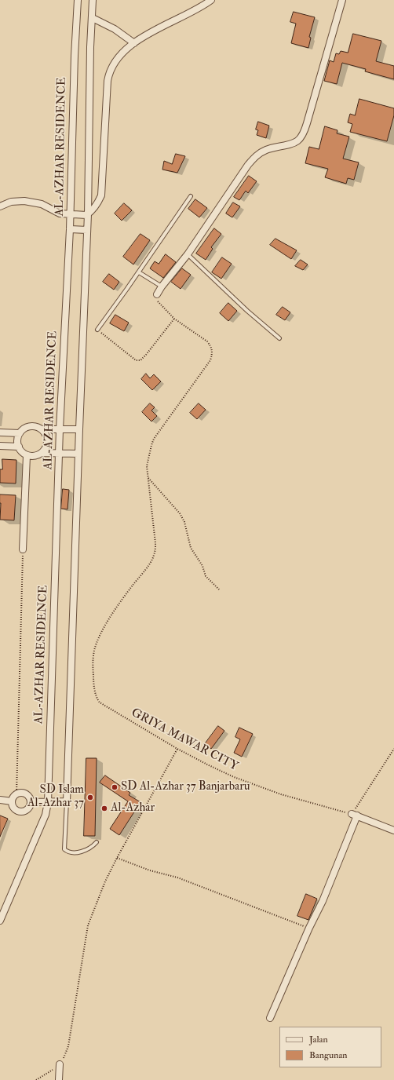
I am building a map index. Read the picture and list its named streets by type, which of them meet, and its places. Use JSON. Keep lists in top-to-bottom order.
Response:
{
  "streets": {
    "street": ["AL-AZHAR RESIDENCE"],
    "path": ["GRIYA MAWAR CITY"]
  },
  "places": ["SD Al-Azhar 37 Banjarbaru", "SD Islam Al-Azhar 37", "Al-Azhar"],
  "legend": ["Jalan", "Bangunan"]
}
